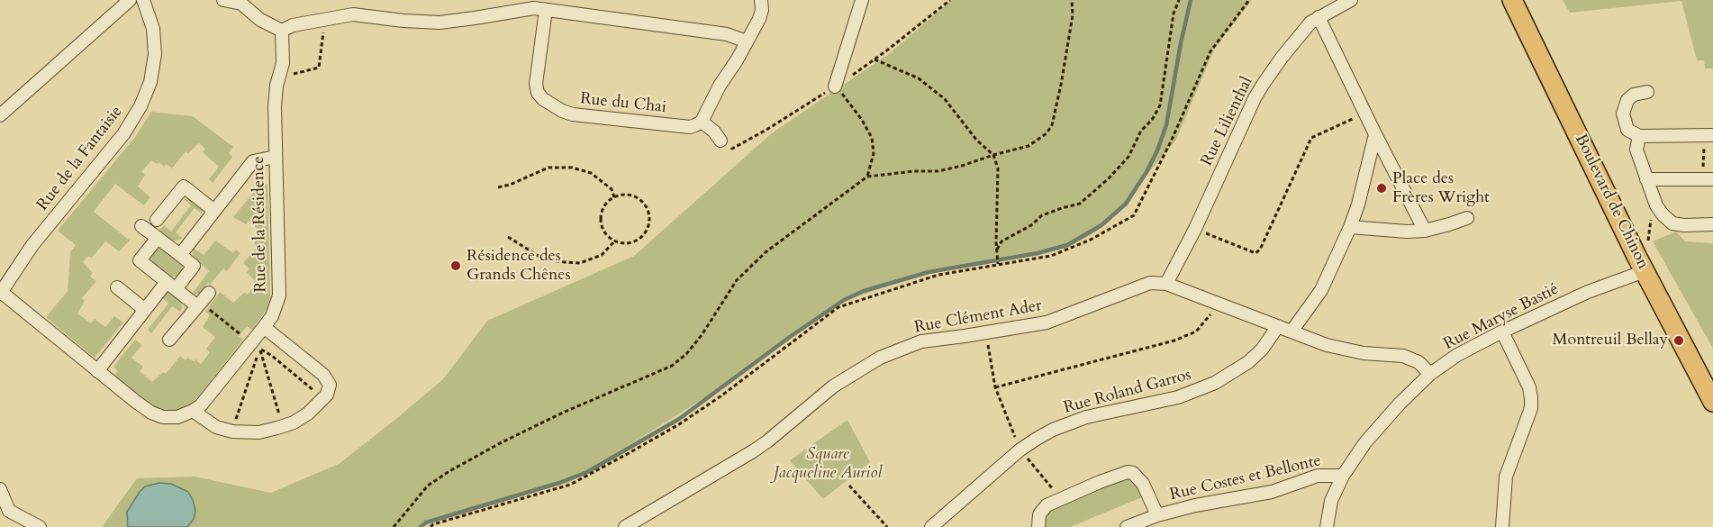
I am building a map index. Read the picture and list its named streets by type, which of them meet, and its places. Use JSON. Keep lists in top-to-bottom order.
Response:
{
  "streets": {
    "main road": ["Boulevard de Chinon"],
    "street": [
      "Rue du Chai",
      "Rue Lilienthal",
      "Rue de la Fantaisie",
      "Rue de la Résidence",
      "Rue Clément Ader",
      "Rue Maryse Bastié",
      "Rue Roland Garros",
      "Rue Costes et Bellonte"
    ]
  },
  "crossings": [
    ["Rue Lilienthal", "Rue Clément Ader"],
    ["Rue de la Fantaisie", "Rue de la Résidence"],
    ["Boulevard de Chinon", "Rue Maryse Bastié"],
    ["Rue Clément Ader", "Rue Maryse Bastié"],
    ["Rue Clément Ader", "Rue Roland Garros"],
    ["Rue Maryse Bastié", "Rue Costes et Bellonte"]
  ],
  "parks": ["Square Jacqueline Auriol"],
  "places": ["Place des Frères Wright", "Résidence des Grands Chênes", "Montreuil Bellay"]
}
